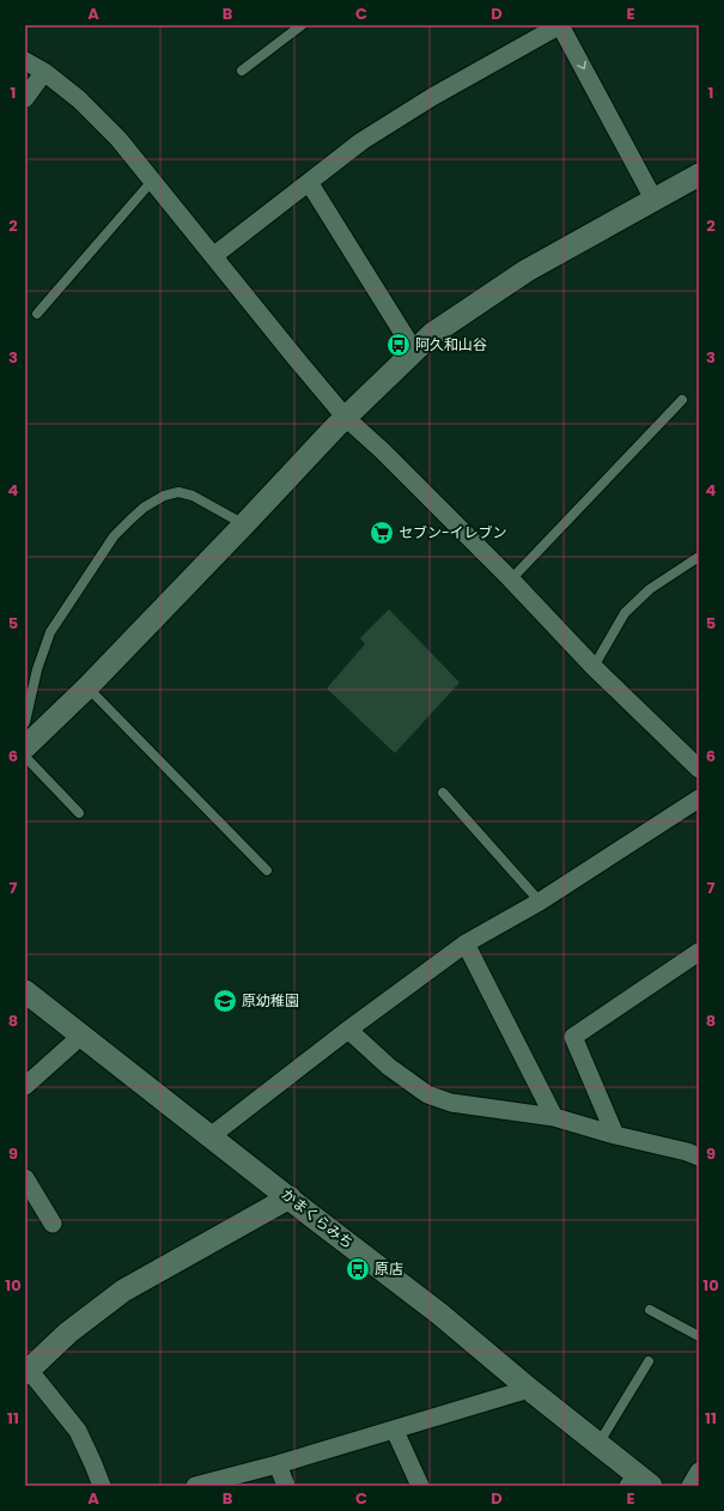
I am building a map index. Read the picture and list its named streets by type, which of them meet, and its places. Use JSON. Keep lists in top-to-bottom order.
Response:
{
  "streets": {
    "street": ["かまくらみち"]
  },
  "places": {
    "bus stop": ["阿久和山谷", "原店"],
    "supermarket": ["セブン-イレブン"],
    "school or university": ["原幼稚園"]
  },
  "grid": {
    "columns": [
      "A",
      "B",
      "C",
      "D",
      "E"
    ],
    "rows": [
      "1",
      "2",
      "3",
      "4",
      "5",
      "6",
      "7",
      "8",
      "9",
      "10",
      "11"
    ]
  }
}
